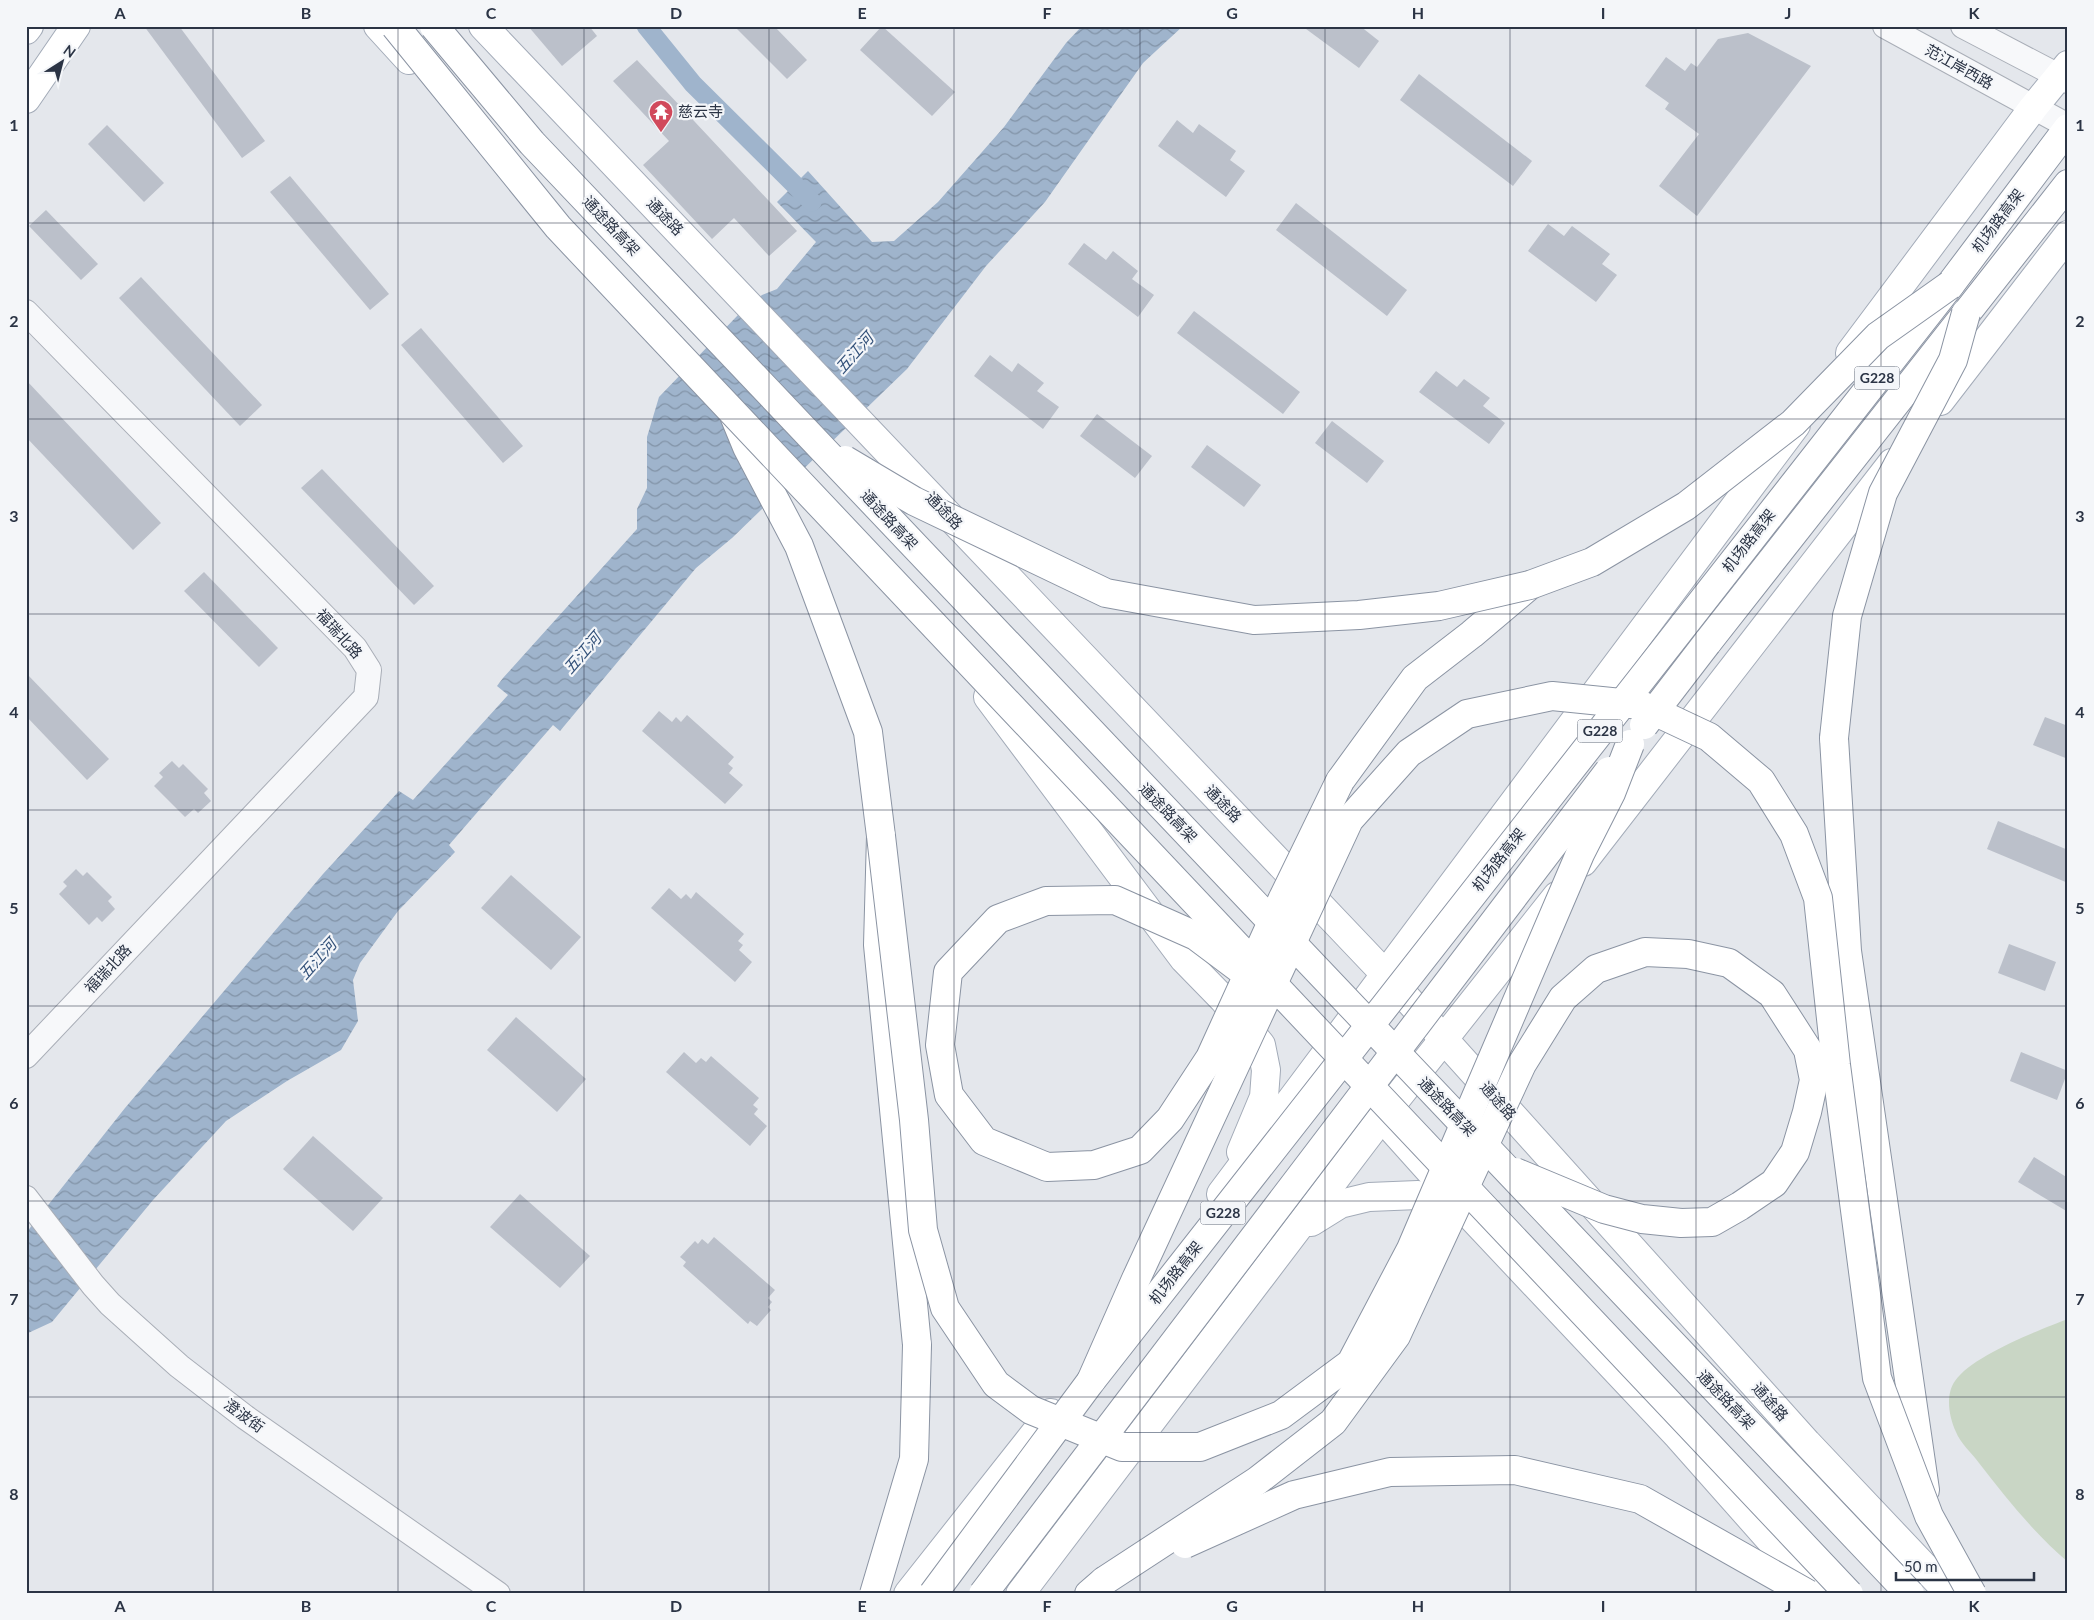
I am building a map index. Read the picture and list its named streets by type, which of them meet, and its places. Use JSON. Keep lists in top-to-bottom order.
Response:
{
  "streets": {
    "main road": [
      "通途路",
      "机场路高架",
      "通途路高架",
      "G228"
    ],
    "street": ["范江岸西路", "福瑞北路", "澄波街"]
  },
  "crossings": [
    ["范江岸西路", "机场路高架"]
  ],
  "water": ["五江河"],
  "places": {
    "temple": ["慈云寺"]
  },
  "scale_bar": "50 m",
  "north": "top right",
  "grid": {
    "columns": [
      "A",
      "B",
      "C",
      "D",
      "E",
      "F",
      "G",
      "H",
      "I",
      "J",
      "K"
    ],
    "rows": [
      "1",
      "2",
      "3",
      "4",
      "5",
      "6",
      "7",
      "8"
    ]
  }
}
